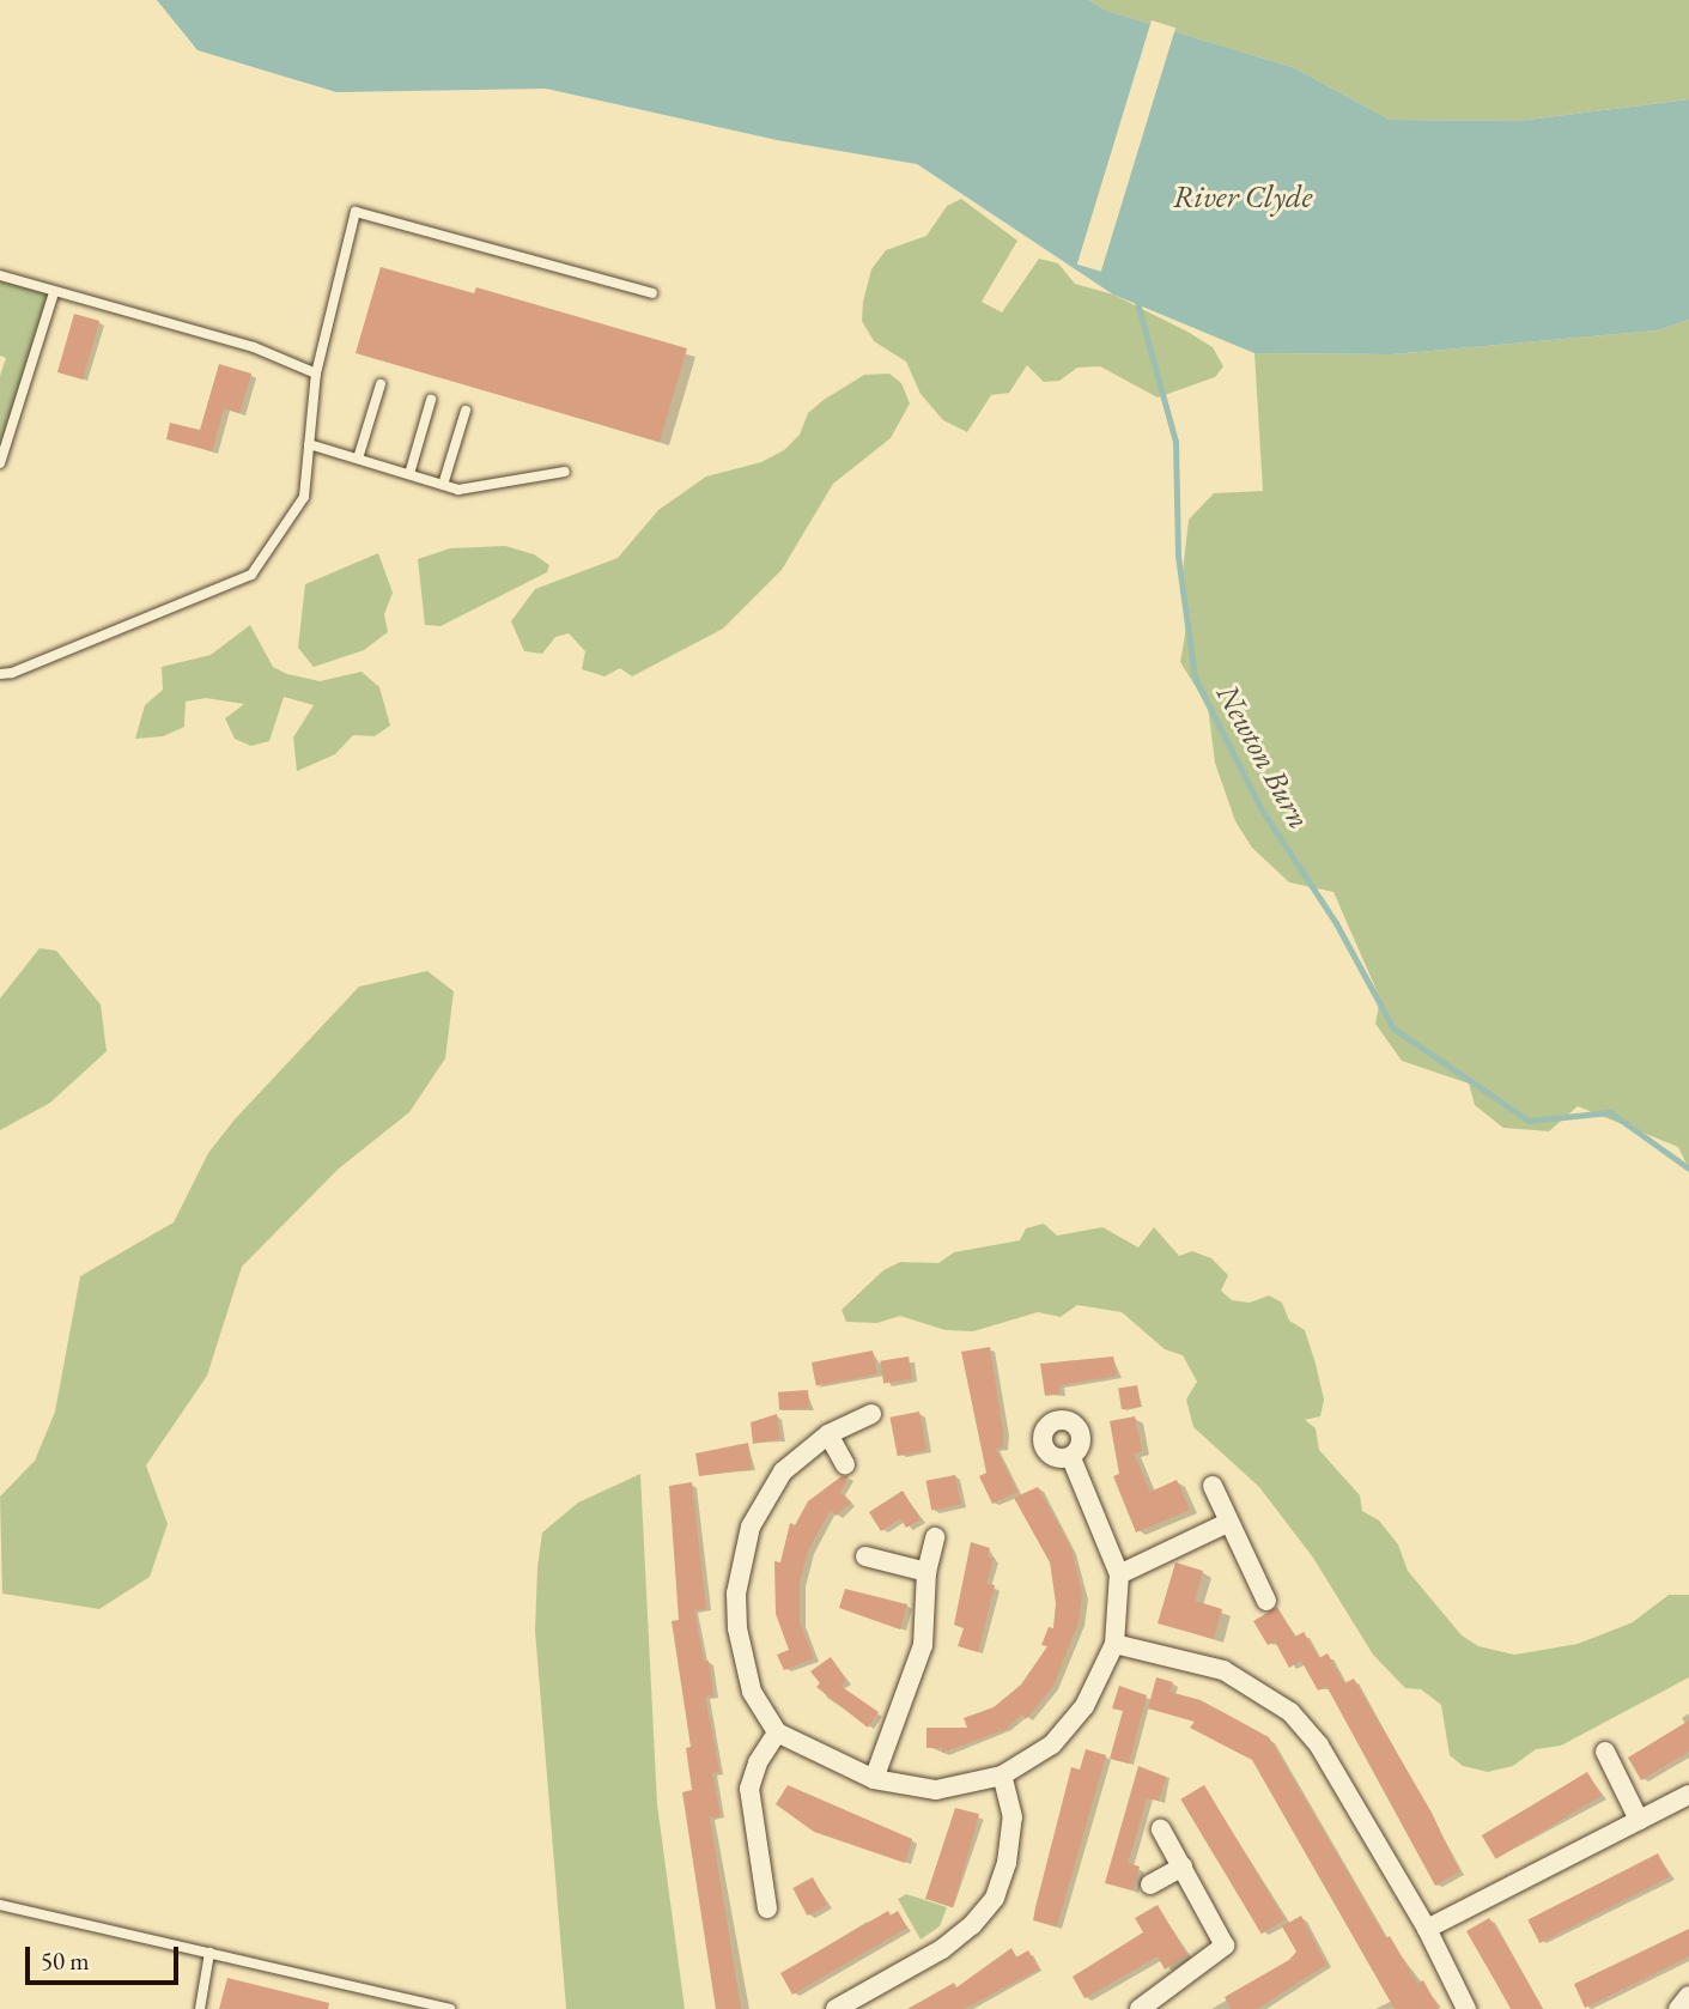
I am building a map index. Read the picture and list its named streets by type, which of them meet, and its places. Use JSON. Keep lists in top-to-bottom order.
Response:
{
  "water": ["River Clyde", "Newton Burn"],
  "scale_bar": "50 m"
}
